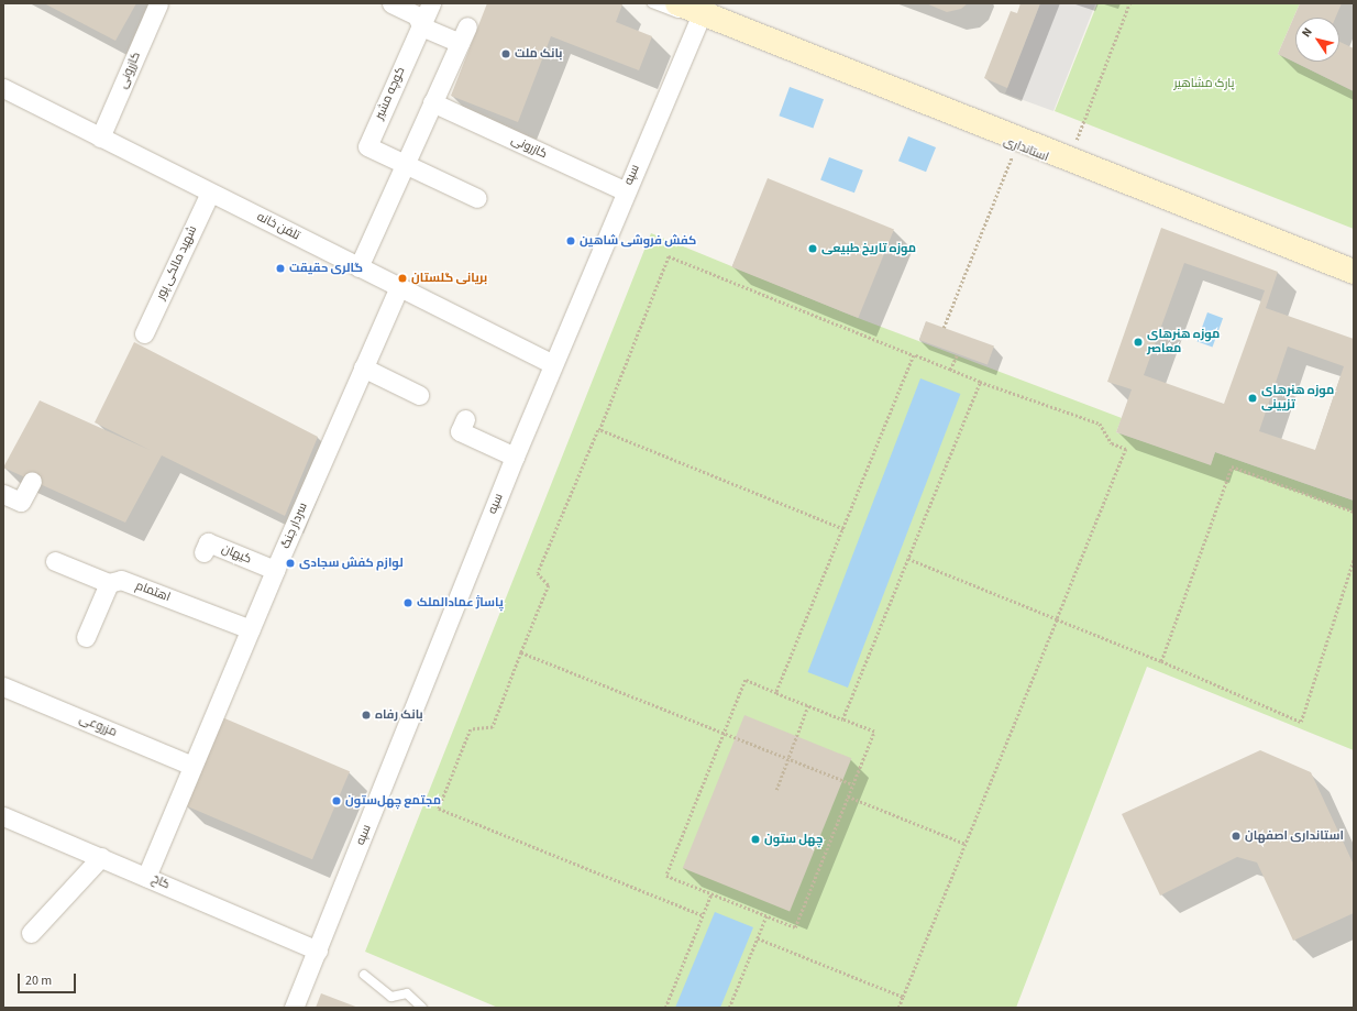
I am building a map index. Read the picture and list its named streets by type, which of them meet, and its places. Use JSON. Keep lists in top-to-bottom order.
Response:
{
  "streets": {
    "main road": ["استانداری"],
    "street": [
      "کازرونی",
      "كوچه مشير",
      "سپه",
      "تلفن خانه",
      "شهید مالکی پور",
      "سردار جنگ",
      "کیهان",
      "اهتمام",
      "مزروعی",
      "کاخ"
    ]
  },
  "crossings": [
    ["کازرونی", "سپه"],
    ["کازرونی", "تلفن خانه"],
    ["استانداری", "سپه"],
    ["سپه", "تلفن خانه"],
    ["سپه", "کاخ"],
    ["تلفن خانه", "شهید مالکی پور"],
    ["تلفن خانه", "سردار جنگ"],
    ["سردار جنگ", "کیهان"],
    ["سردار جنگ", "اهتمام"],
    ["سردار جنگ", "مزروعی"],
    ["سردار جنگ", "کاخ"]
  ],
  "parks": ["پارک مشاهیر"],
  "places": [
    "بانک ملت",
    "کفش فروشی شاهین",
    "موزه تاریخ طبیعی",
    "گالری حقیقت",
    "بریانی گلستان",
    "موزه هنرهای معاصر",
    "موزه هنرهای تزیینی",
    "لوازم کفش سجادی",
    "پاساژ عمادالملک",
    "بانک رفاه",
    "مجتمع چهل‌ستون",
    "استانداری اصفهان",
    "چهل ستون"
  ],
  "scale_bar": "20 m",
  "north": "top left"
}
